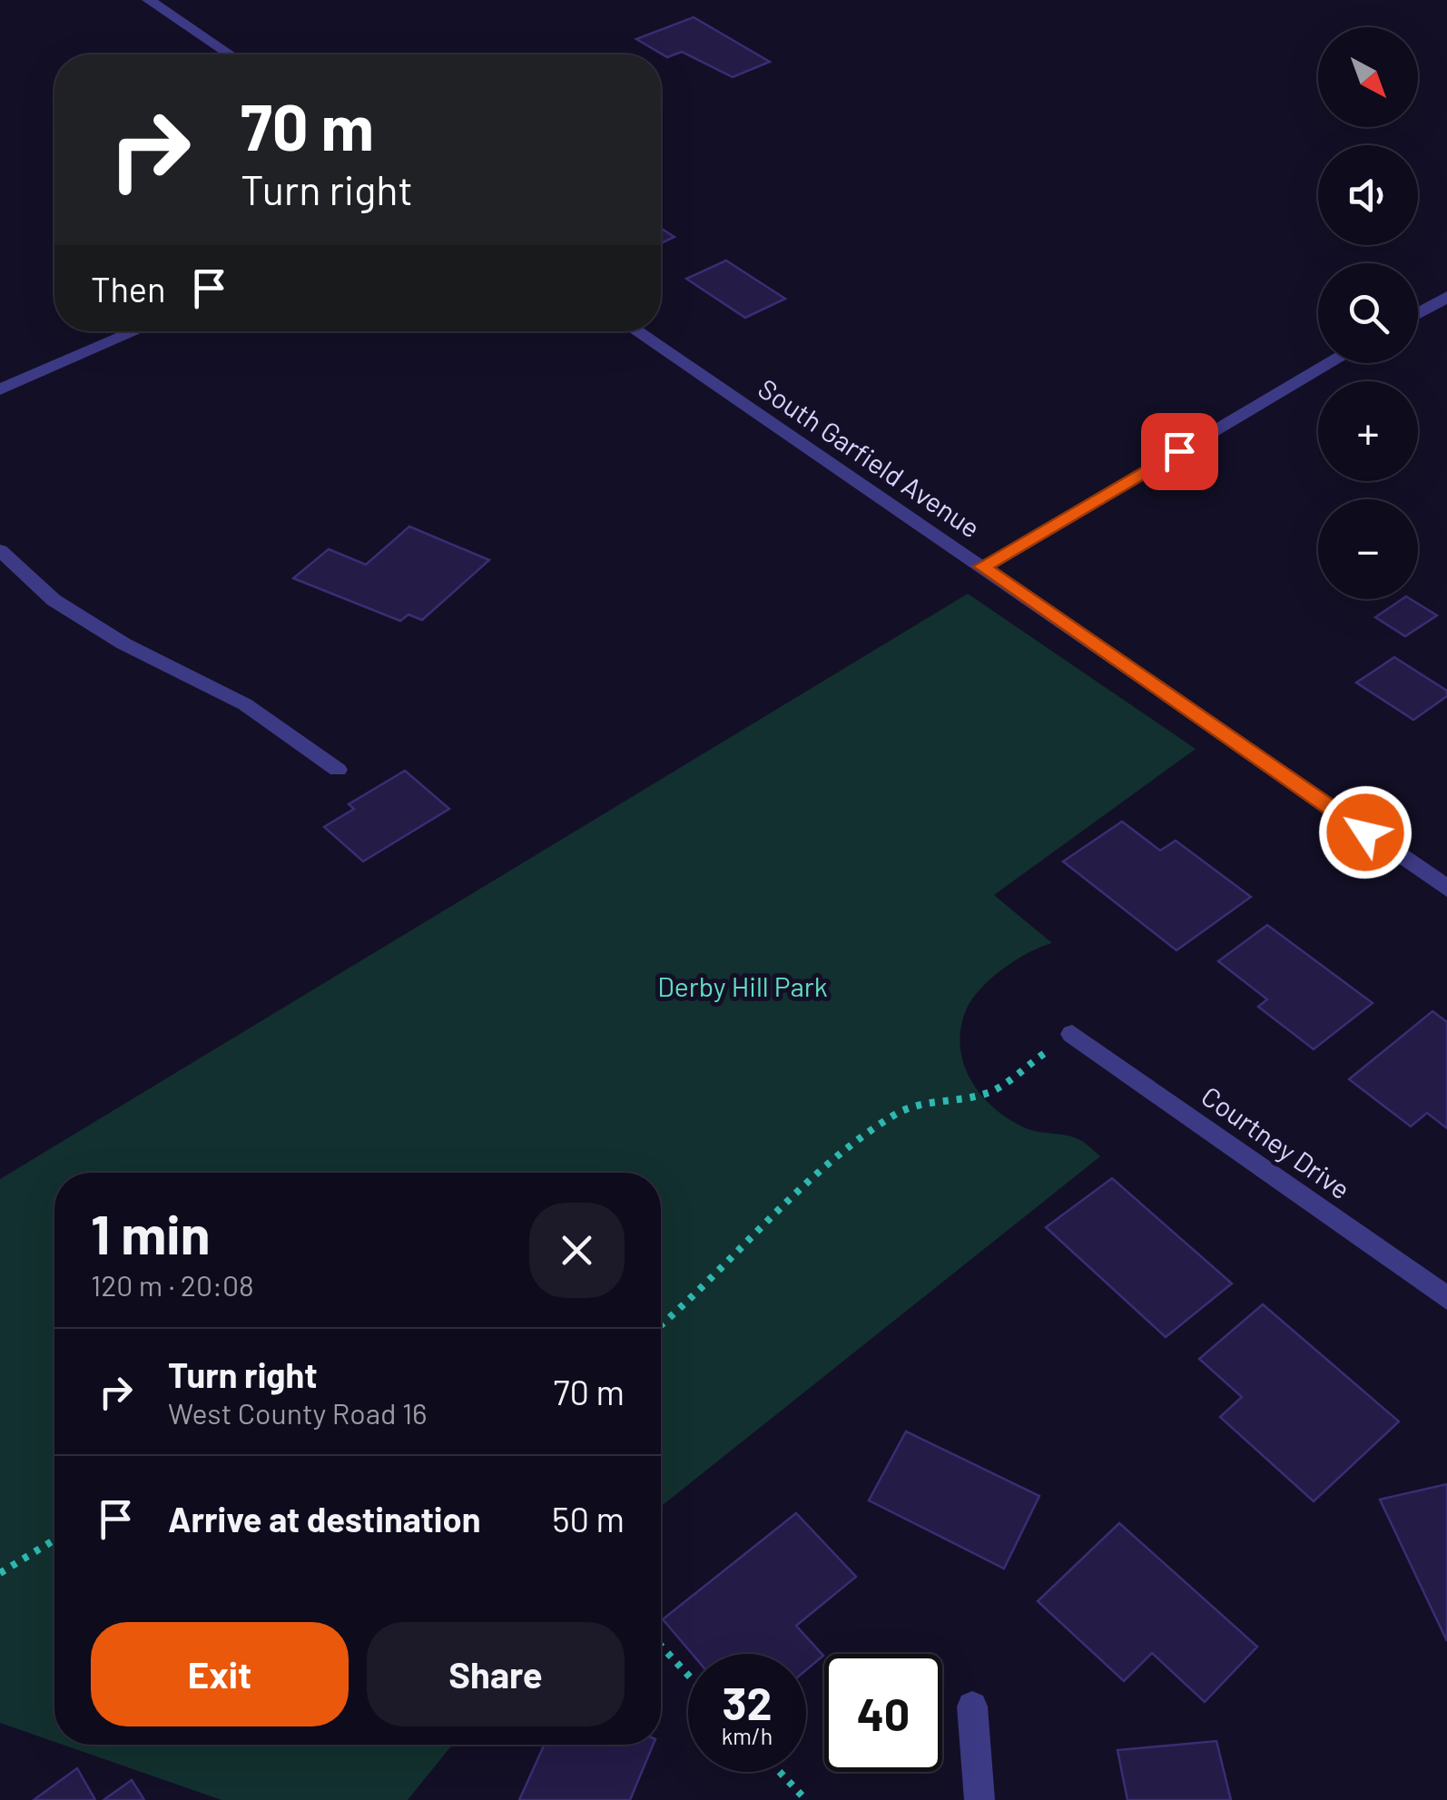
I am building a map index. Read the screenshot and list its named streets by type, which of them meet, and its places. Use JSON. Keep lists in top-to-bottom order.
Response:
{
  "streets": {
    "street": ["South Garfield Avenue", "Courtney Drive"]
  },
  "parks": ["Derby Hill Park"],
  "north": "bottom right",
  "page": {
    "map_buttons": ["+", "−"],
    "turn": ["70 m", "Turn right"],
    "then": "Then",
    "heading": ["1 min", "120 m · 20:08"],
    "list": [
      {
        "name": "Turn right",
        "note": "West County Road 16",
        "value": "70 m"
      },
      {
        "name": "Arrive at destination",
        "value": "50 m"
      }
    ],
    "buttons": ["Exit", "Share"],
    "speed": "32 km/h",
    "limit": "40"
  }
}
